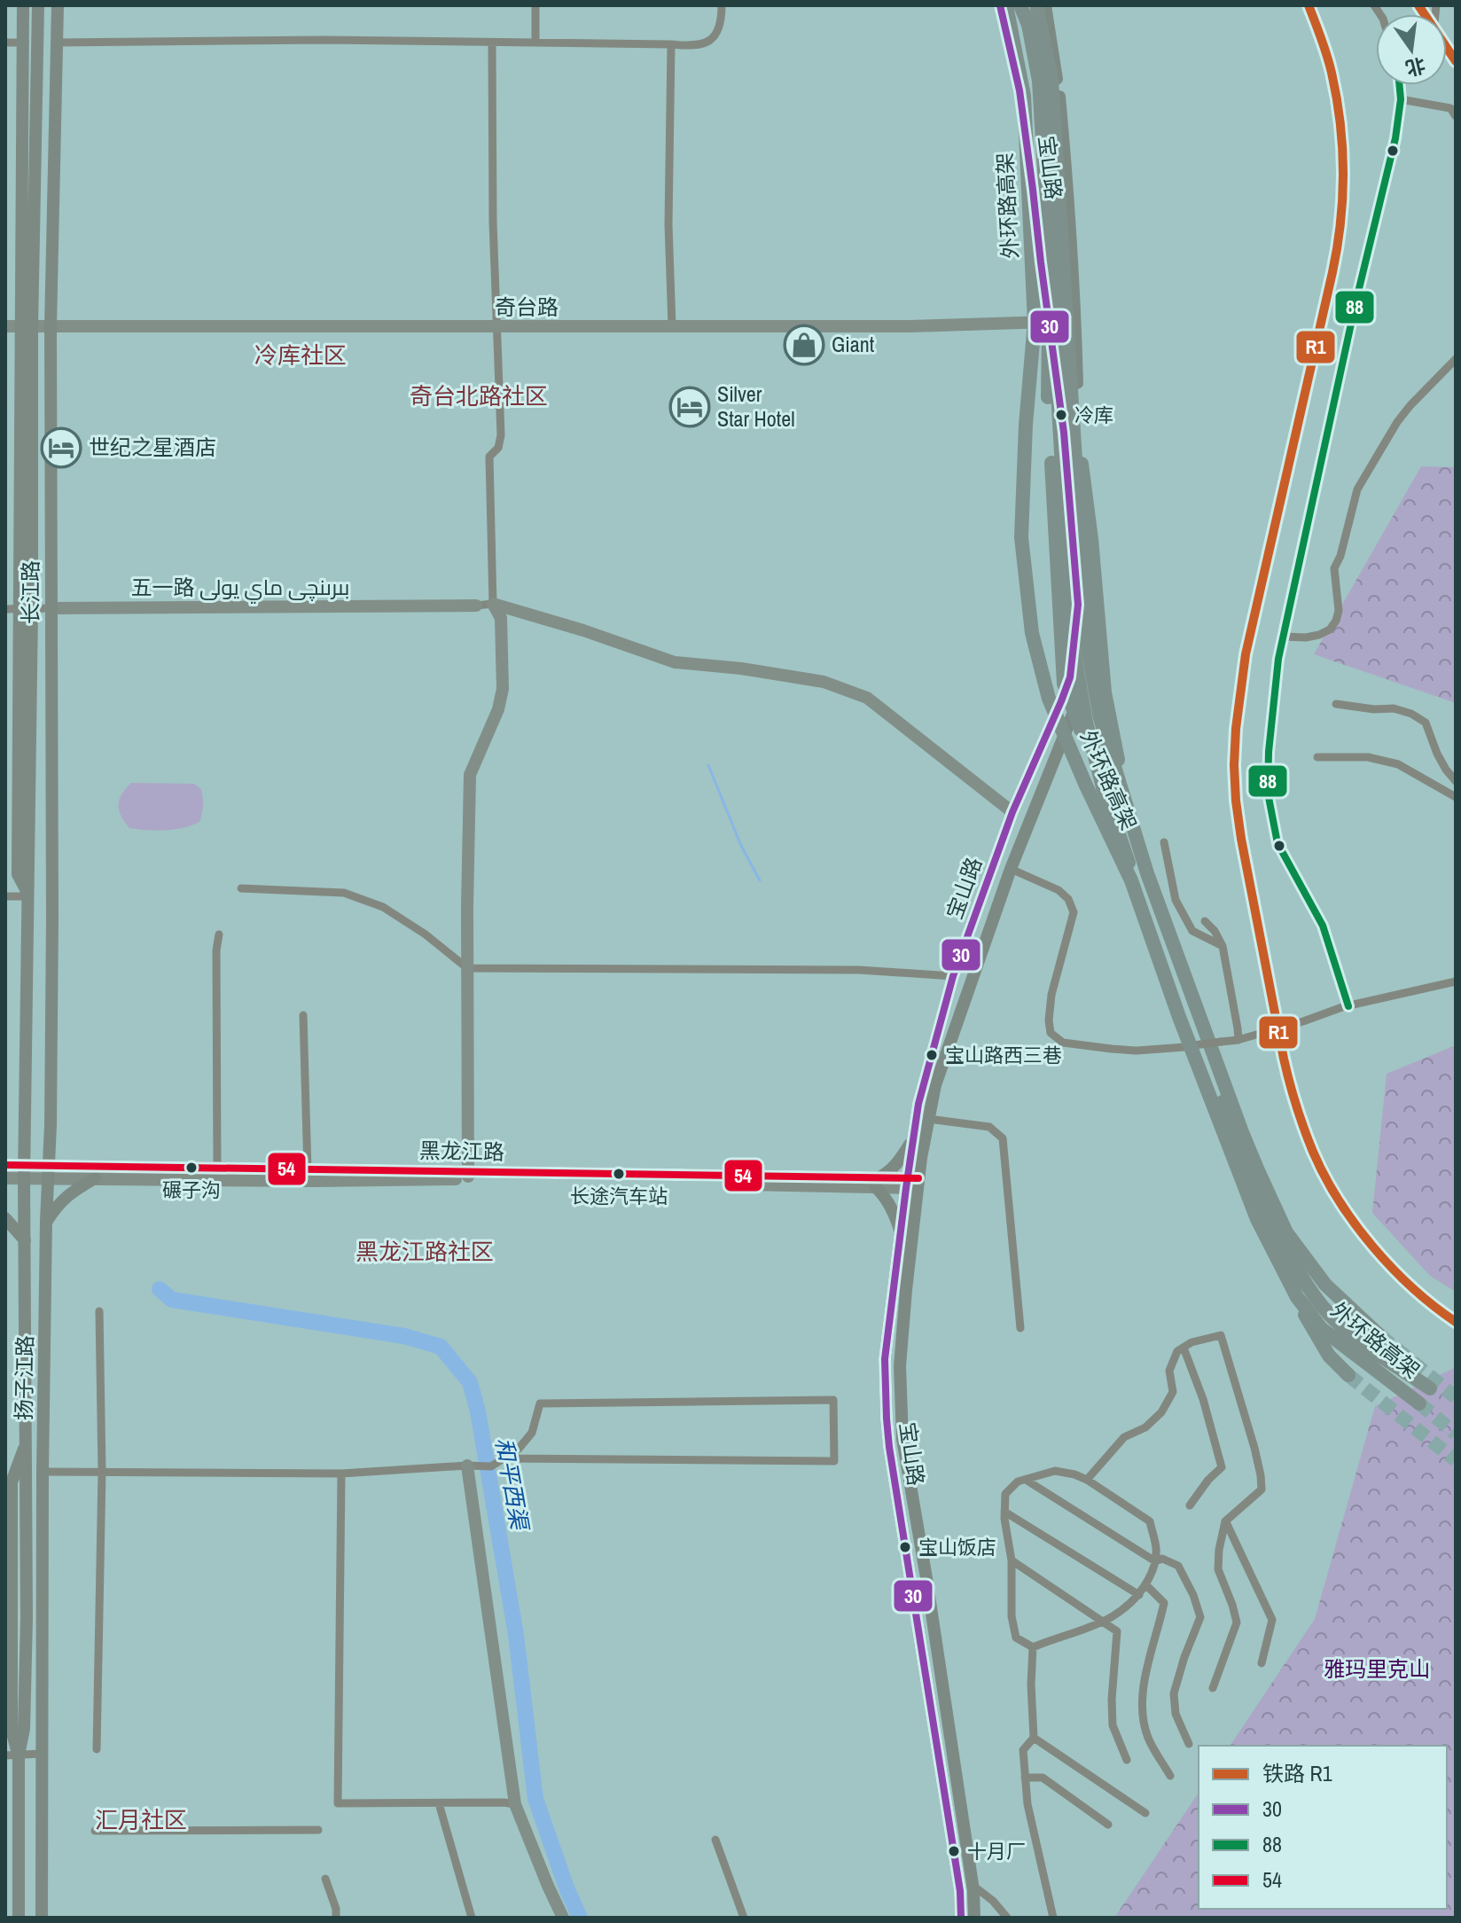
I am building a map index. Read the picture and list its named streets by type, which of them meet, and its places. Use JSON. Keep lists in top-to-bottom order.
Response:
{
  "streets": {
    "highway": ["外环路高架"],
    "main road": ["宝山路", "长江路", "扬子江路"],
    "street": ["奇台路", "五一路 بىرىنچى ماي يولى", "黑龙江路"]
  },
  "crossings": [
    ["宝山路", "奇台路"],
    ["宝山路", "黑龙江路"],
    ["奇台路", "长江路"],
    ["五一路 بىرىنچى ماي يولى", "长江路"],
    ["长江路", "黑龙江路"],
    ["长江路", "扬子江路"],
    ["黑龙江路", "扬子江路"]
  ],
  "districts": [
    "冷库社区",
    "奇台北路社区",
    "黑龙江路社区",
    "汇月社区"
  ],
  "water": ["和平西渠"],
  "parks": ["雅玛里克山"],
  "places": {
    "shop": ["Giant"],
    "hotel": ["Silver Star Hotel", "世纪之星酒店"],
    "other": [
      "冷库",
      "宝山路西三巷",
      "碾子沟",
      "长途汽车站",
      "宝山饭店",
      "十月厂"
    ]
  },
  "lines": [
    "rail line R1",
    "transit line 30",
    "transit line 88",
    "transit line 54"
  ],
  "legend": [
    "铁路 R1",
    "30",
    "88",
    "54"
  ],
  "north": "bottom"
}
